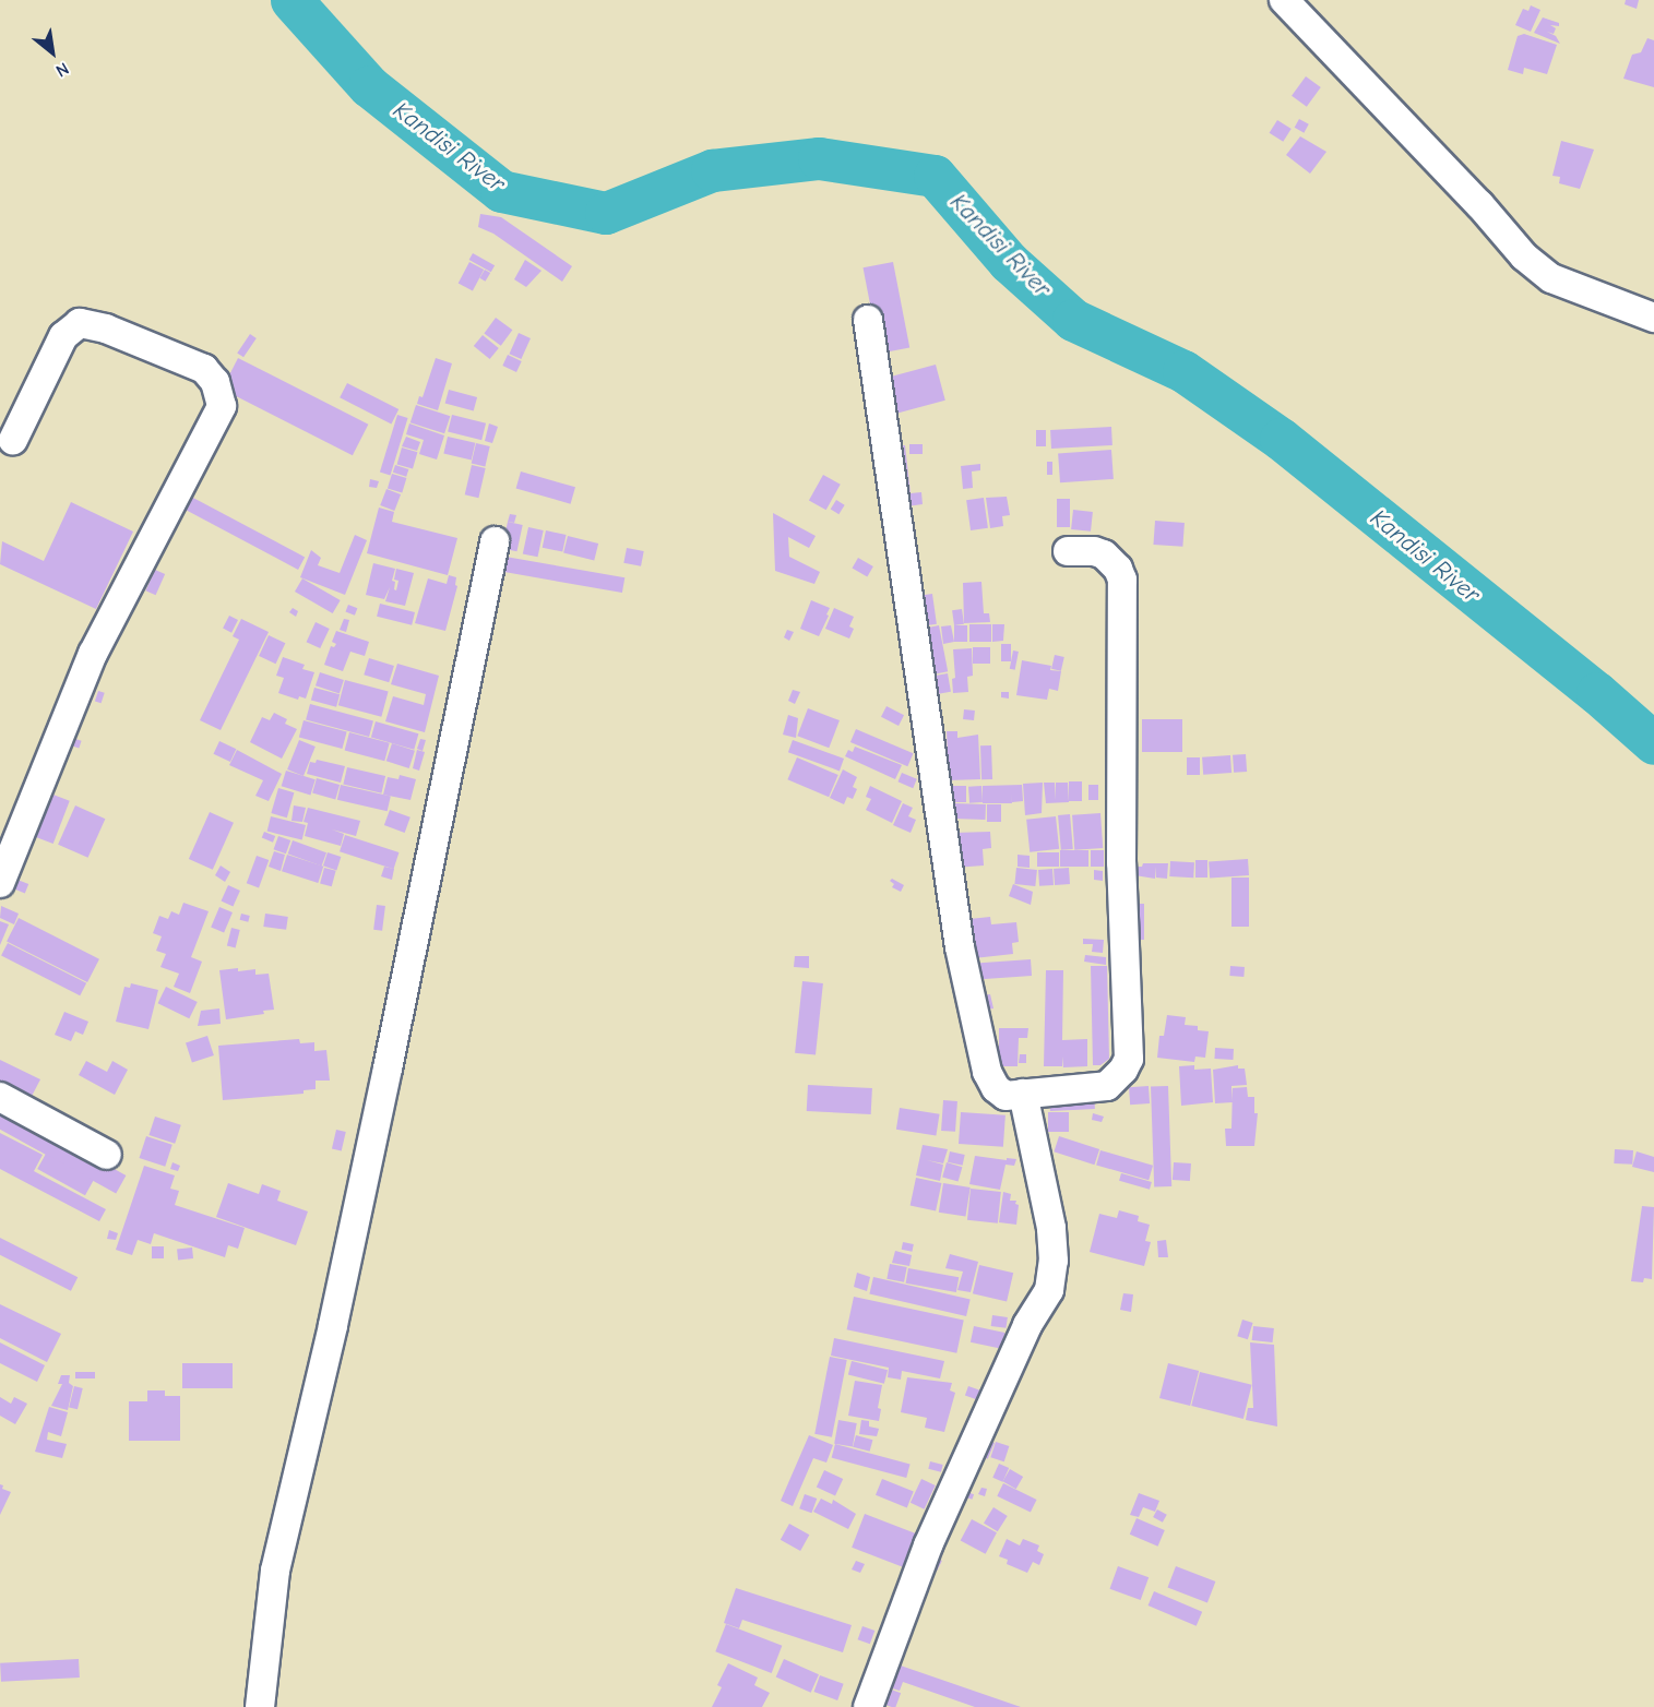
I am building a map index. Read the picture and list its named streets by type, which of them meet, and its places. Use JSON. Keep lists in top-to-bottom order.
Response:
{
  "water": ["Kandisi River"],
  "north": "bottom right"
}
